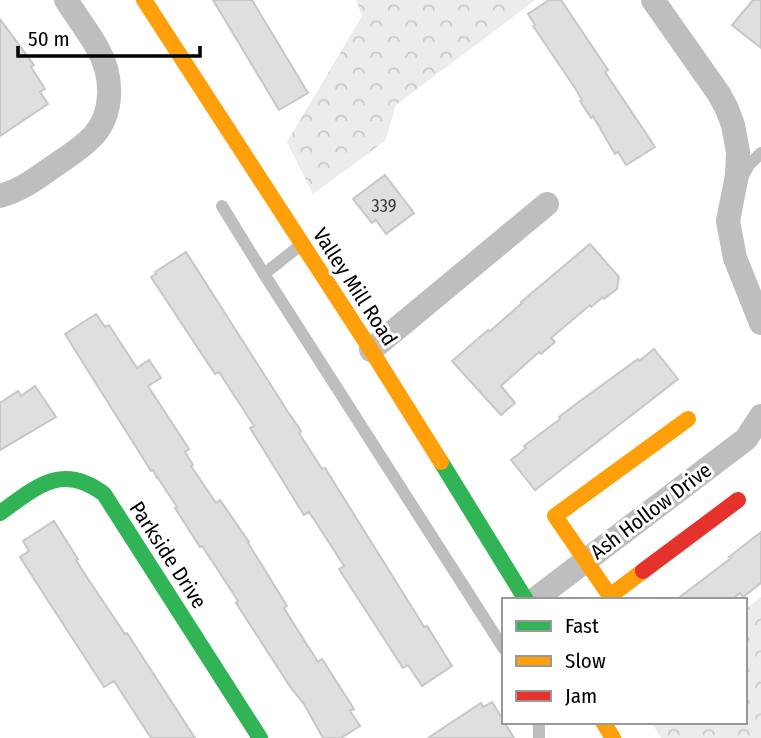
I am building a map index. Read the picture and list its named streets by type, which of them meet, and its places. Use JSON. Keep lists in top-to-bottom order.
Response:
{
  "streets": {
    "street": ["Valley Mill Road", "Ash Hollow Drive", "Parkside Drive"]
  },
  "house_numbers": ["339"],
  "legend": ["Fast", "Slow", "Jam"],
  "scale_bar": "50 m"
}
